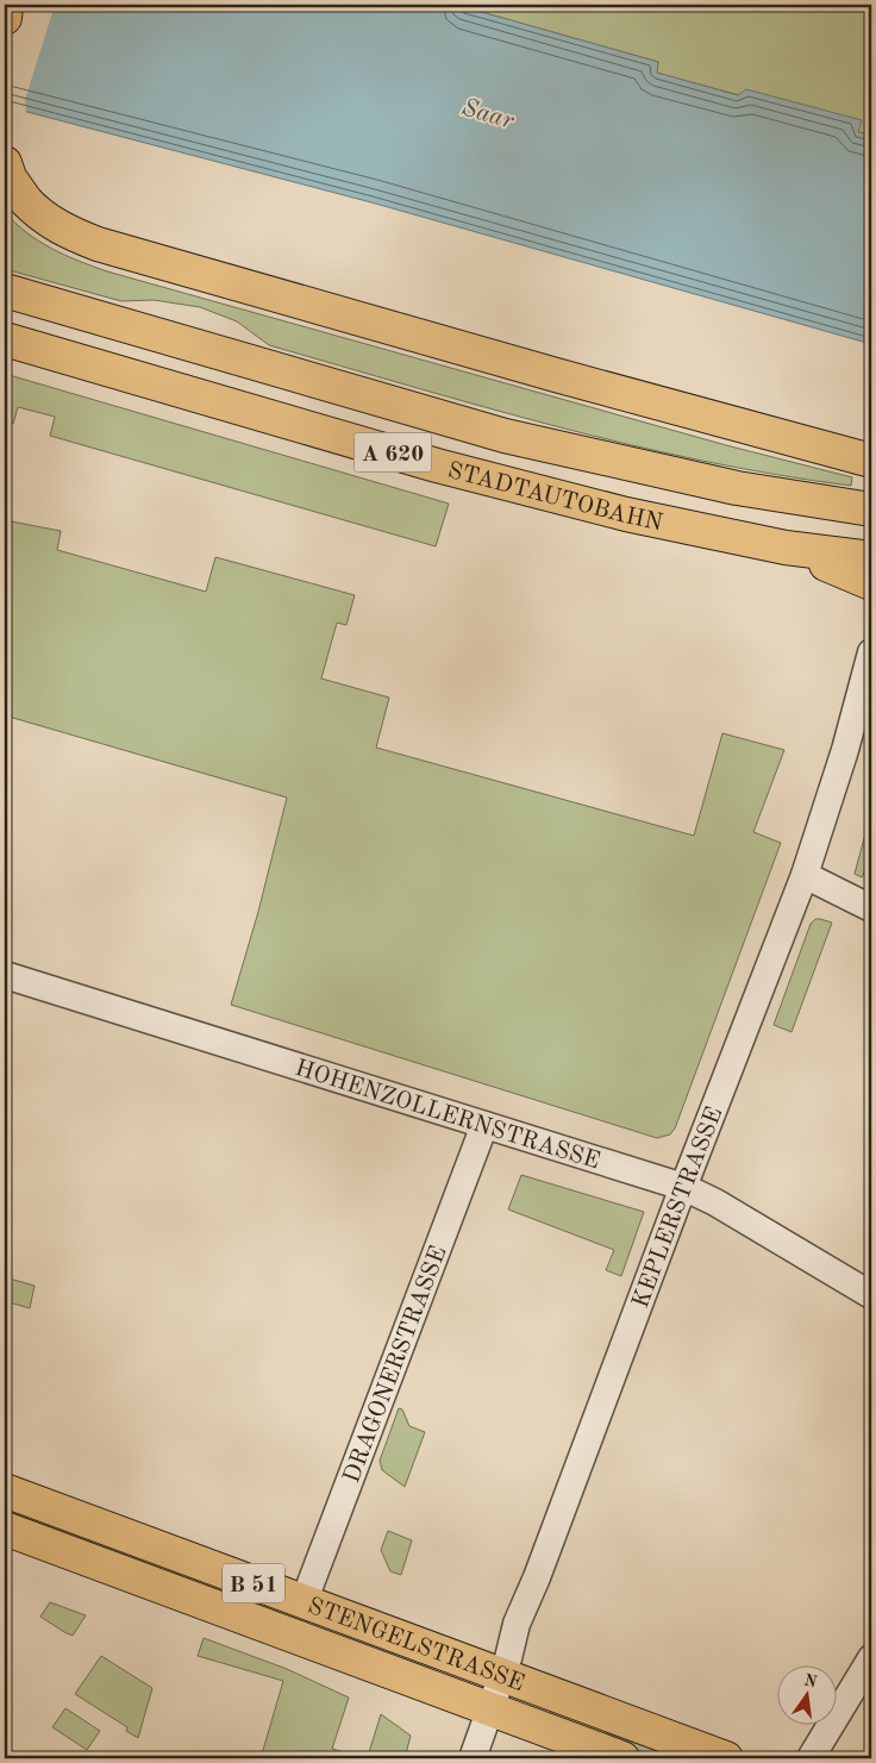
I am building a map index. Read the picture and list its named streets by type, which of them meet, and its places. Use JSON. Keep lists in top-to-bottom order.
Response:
{
  "streets": {
    "main road": [
      "A 620",
      "STADTAUTOBAHN",
      "B 51",
      "STENGELSTRASSE"
    ],
    "street": ["HOHENZOLLERNSTRASSE", "KEPLERSTRASSE", "DRAGONERSTRASSE"]
  },
  "crossings": [
    ["HOHENZOLLERNSTRASSE", "KEPLERSTRASSE"],
    ["HOHENZOLLERNSTRASSE", "DRAGONERSTRASSE"],
    ["KEPLERSTRASSE", "STENGELSTRASSE"],
    ["DRAGONERSTRASSE", "STENGELSTRASSE"]
  ],
  "water": ["Saar"],
  "north": "top"
}
